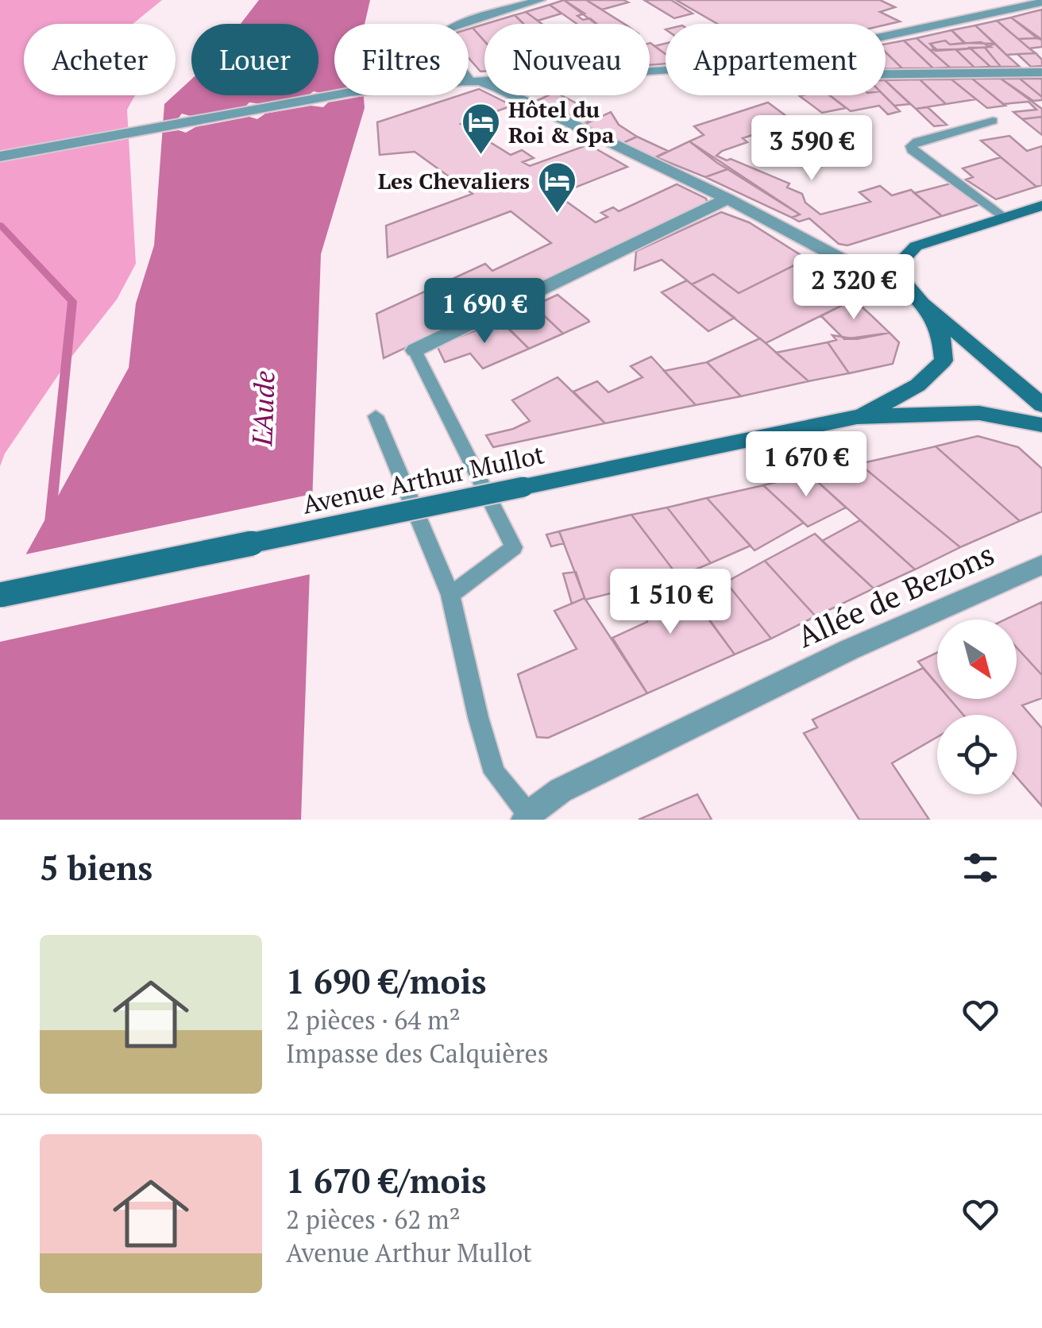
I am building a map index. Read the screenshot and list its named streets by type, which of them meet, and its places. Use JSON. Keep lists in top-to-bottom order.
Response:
{
  "streets": {
    "main road": ["Avenue Arthur Mullot"],
    "street": ["Allée de Bezons"]
  },
  "water": ["L'Aude"],
  "places": {
    "hotel": ["Hôtel du Roi & Spa", "Les Chevaliers"]
  },
  "north": "bottom right",
  "page": {
    "chip": [
      "Acheter",
      "Louer",
      "Filtres",
      "Nouveau",
      "Appartement"
    ],
    "price": [
      "3 590 €",
      "2 320 €",
      "1 690 €",
      "1 670 €",
      "1 510 €"
    ],
    "heading": "5 biens",
    "list": [
      {
        "name": "1 690 €/mois",
        "note": "2 pièces · 64 m² · Impasse des Calquières"
      },
      {
        "name": "1 670 €/mois",
        "note": "2 pièces · 62 m² · Avenue Arthur Mullot"
      }
    ]
  }
}
